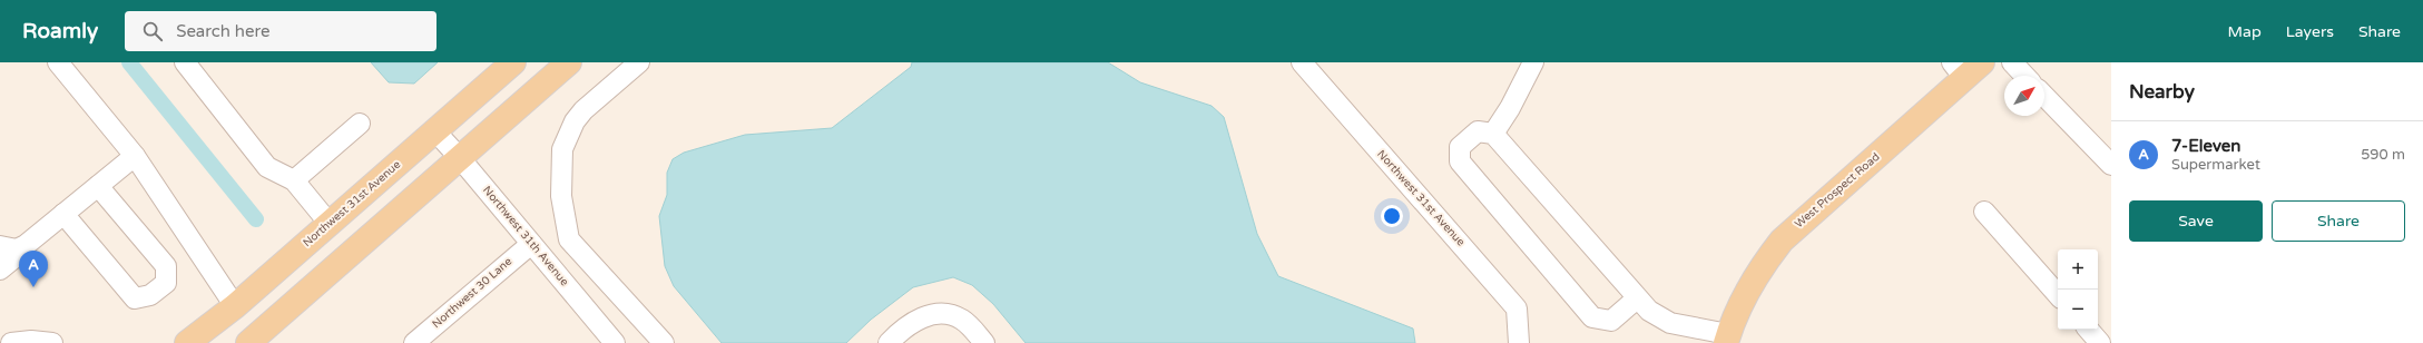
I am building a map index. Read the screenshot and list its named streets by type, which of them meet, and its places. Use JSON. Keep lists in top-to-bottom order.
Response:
{
  "streets": {
    "main road": ["West Prospect Road", "Northwest 31st Avenue"],
    "street": ["Northwest 31th Avenue", "Northwest 30 Lane"]
  },
  "crossings": [
    ["Northwest 31st Avenue", "Northwest 31th Avenue"],
    ["Northwest 31th Avenue", "Northwest 30 Lane"]
  ],
  "north": "top right",
  "page": {
    "header": "Roamly",
    "search": "Search here",
    "nav": ["Map", "Layers", "Share"],
    "heading": "Nearby",
    "list": [
      {
        "mark": "A",
        "name": "7-Eleven",
        "note": "Supermarket",
        "value": "590 m"
      }
    ],
    "buttons": ["Save", "Share"],
    "map_buttons": ["+", "−"],
    "pins": "A"
  }
}
